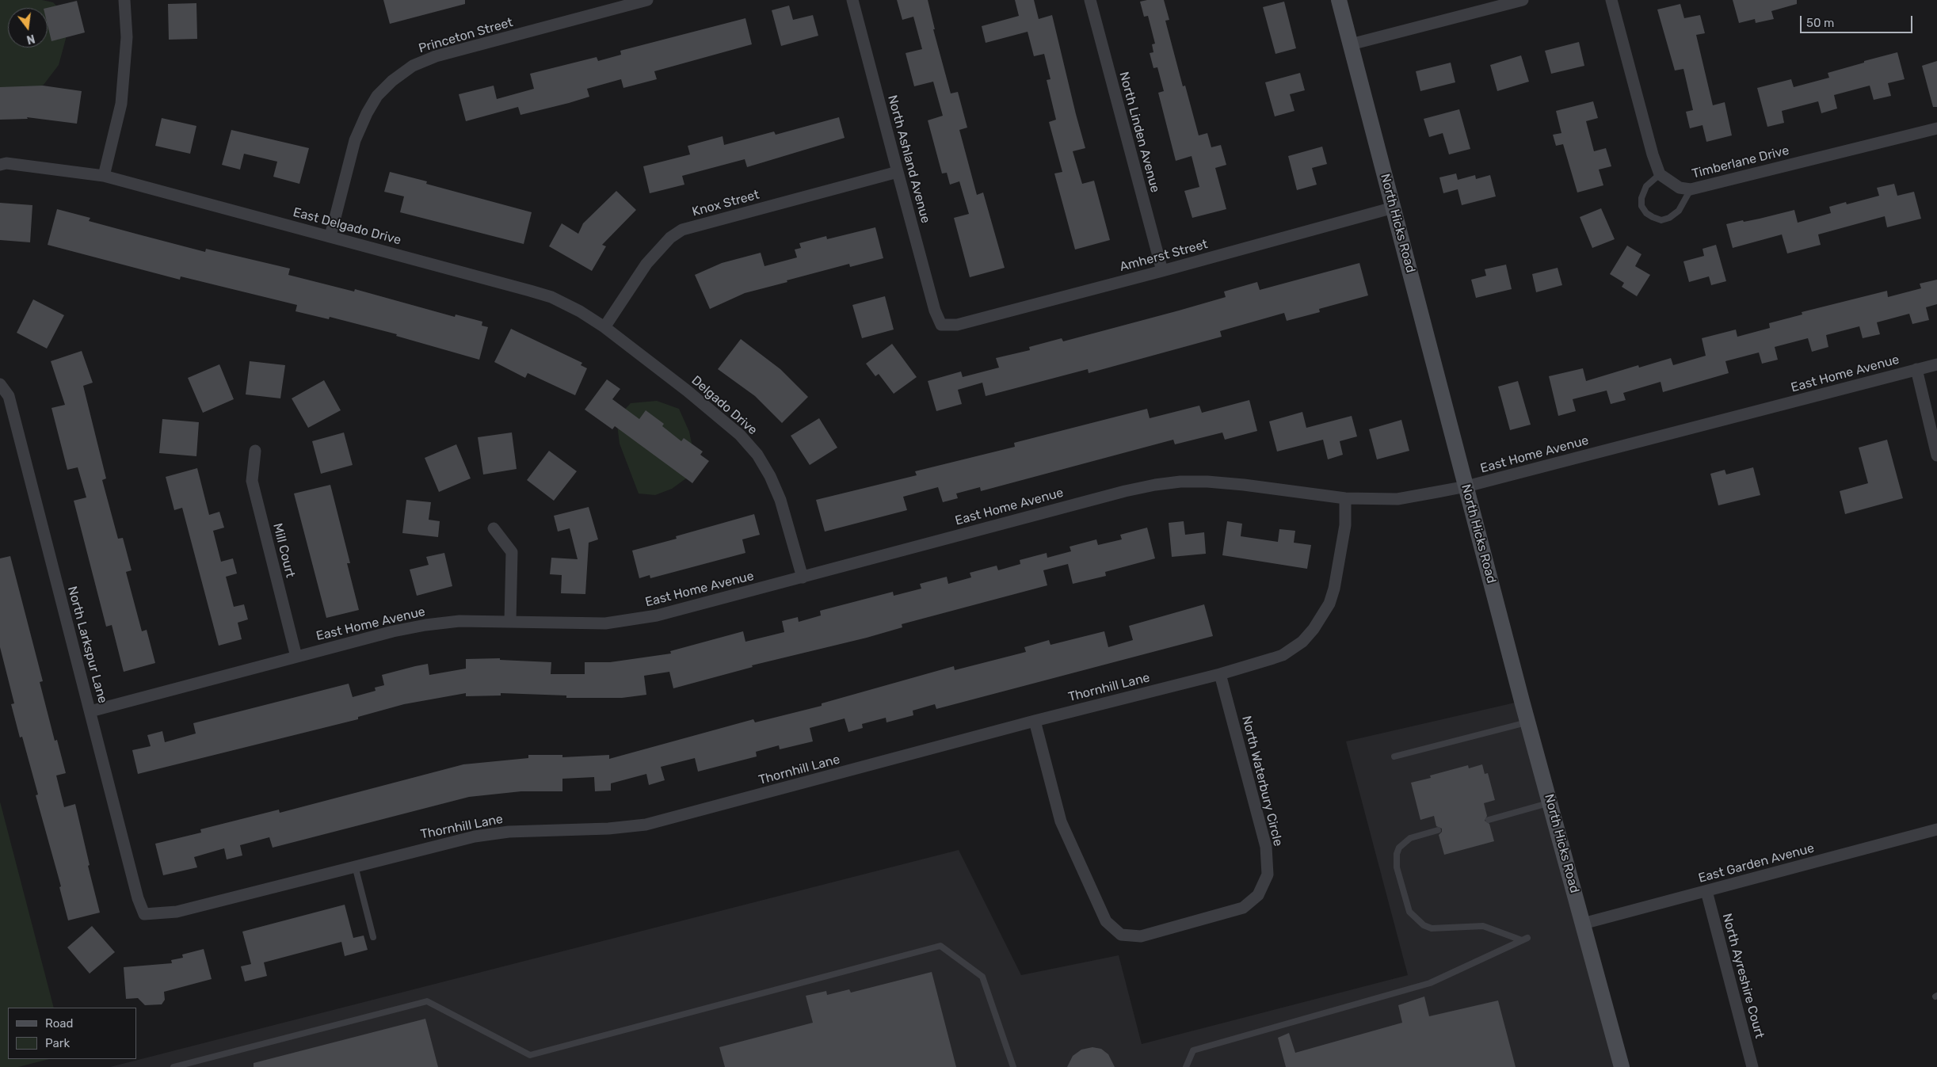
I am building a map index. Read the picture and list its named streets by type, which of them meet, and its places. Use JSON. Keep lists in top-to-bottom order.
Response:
{
  "streets": {
    "main road": ["North Hicks Road"],
    "street": [
      "Princeton Street",
      "North Linden Avenue",
      "North Ashland Avenue",
      "Timberlane Drive",
      "Knox Street",
      "East Delgado Drive",
      "Amherst Street",
      "East Home Avenue",
      "Delgado Drive",
      "Mill Court",
      "North Larkspur Lane",
      "Thornhill Lane",
      "North Waterbury Circle",
      "East Garden Avenue",
      "North Ayreshire Court"
    ]
  },
  "crossings": [
    ["Princeton Street", "East Delgado Drive"],
    ["North Linden Avenue", "Amherst Street"],
    ["North Ashland Avenue", "Knox Street"],
    ["North Ashland Avenue", "Amherst Street"],
    ["Knox Street", "East Delgado Drive"],
    ["Knox Street", "Delgado Drive"],
    ["North Hicks Road", "Amherst Street"],
    ["North Hicks Road", "East Home Avenue"],
    ["North Hicks Road", "East Garden Avenue"],
    ["East Delgado Drive", "Delgado Drive"],
    ["East Home Avenue", "Delgado Drive"],
    ["East Home Avenue", "Mill Court"],
    ["East Home Avenue", "North Larkspur Lane"],
    ["East Home Avenue", "Thornhill Lane"],
    ["North Larkspur Lane", "Thornhill Lane"],
    ["Thornhill Lane", "North Waterbury Circle"],
    ["East Garden Avenue", "North Ayreshire Court"]
  ],
  "legend": ["Road", "Park"],
  "scale_bar": "50 m",
  "north": "bottom"
}
